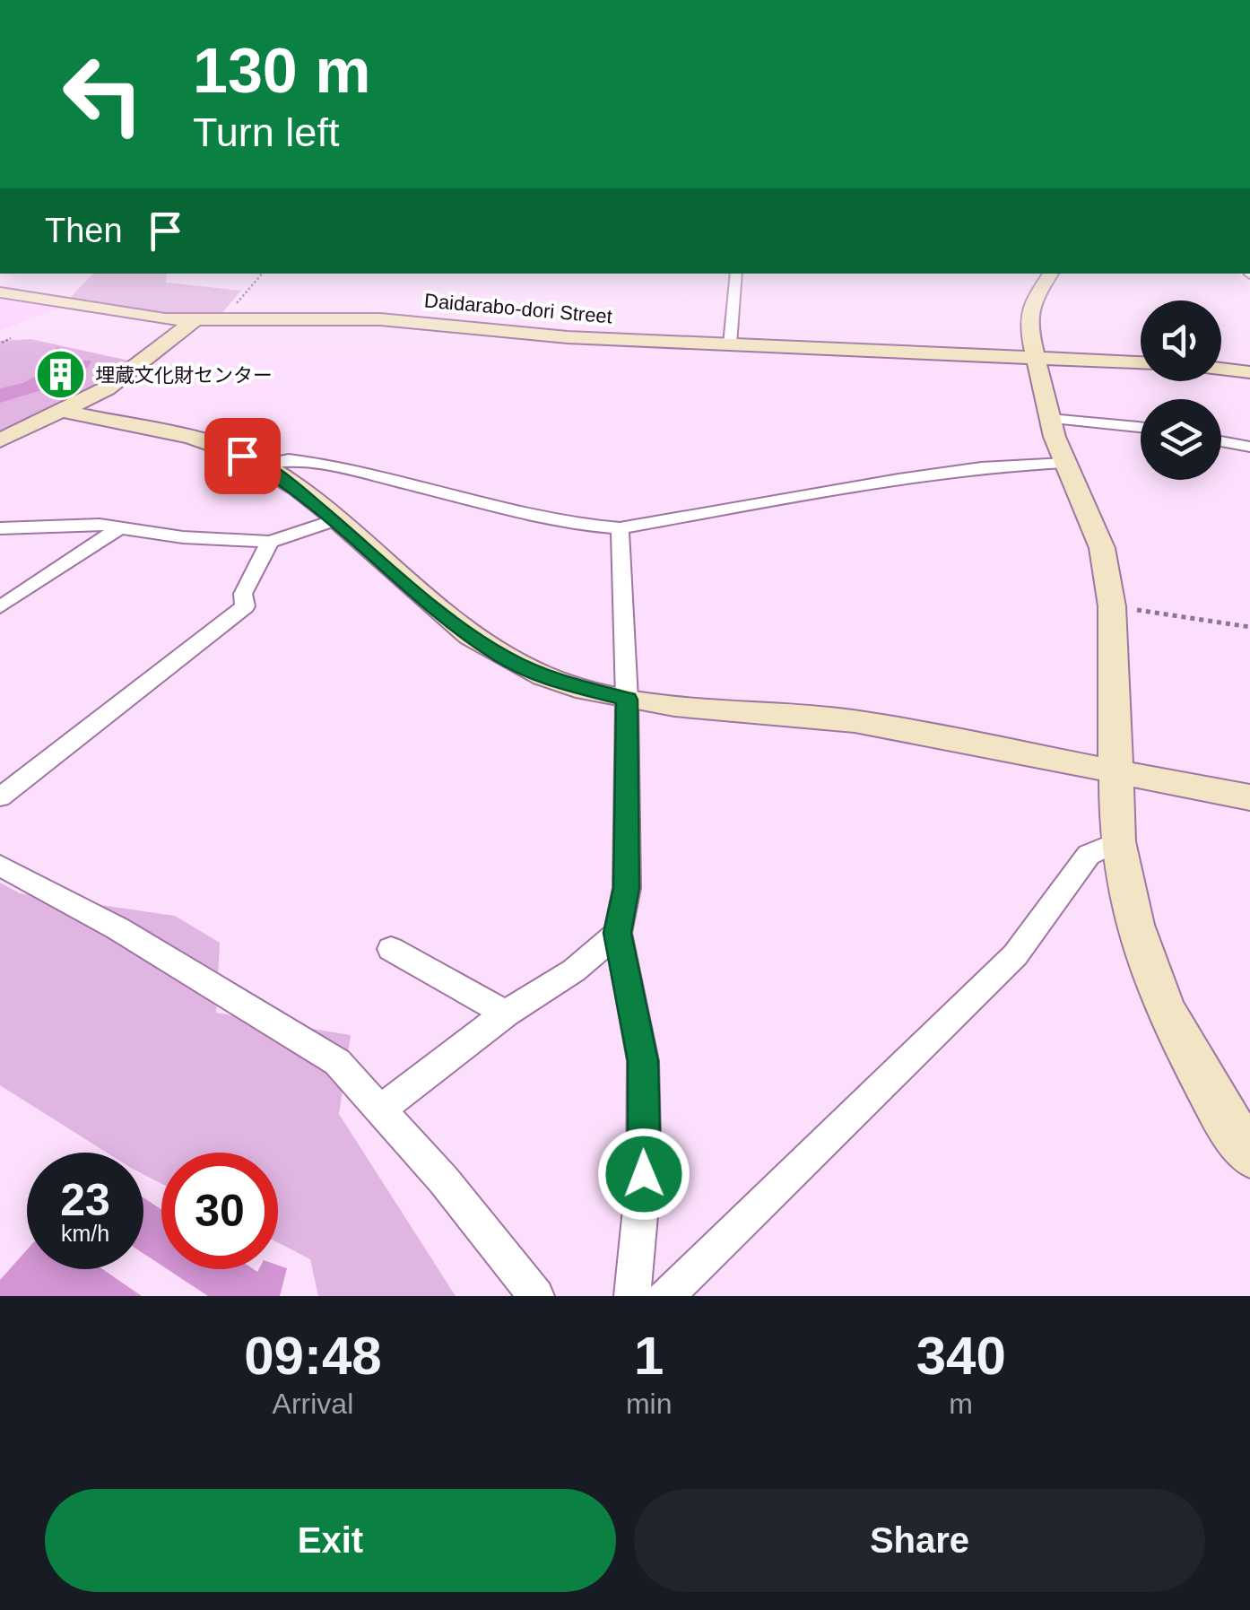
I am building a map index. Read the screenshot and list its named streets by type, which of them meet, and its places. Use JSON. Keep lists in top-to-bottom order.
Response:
{
  "streets": {
    "street": ["Daidarabo-dori Street"]
  },
  "places": {
    "building": ["埋蔵文化財センター"]
  },
  "page": {
    "turn": ["130 m", "Turn left"],
    "then": "Then",
    "speed": "23 km/h",
    "limit": "30",
    "eta": [
      "09:48",
      "Arrival",
      "1",
      "min",
      "340",
      "m"
    ],
    "buttons": ["Exit", "Share"]
  }
}
